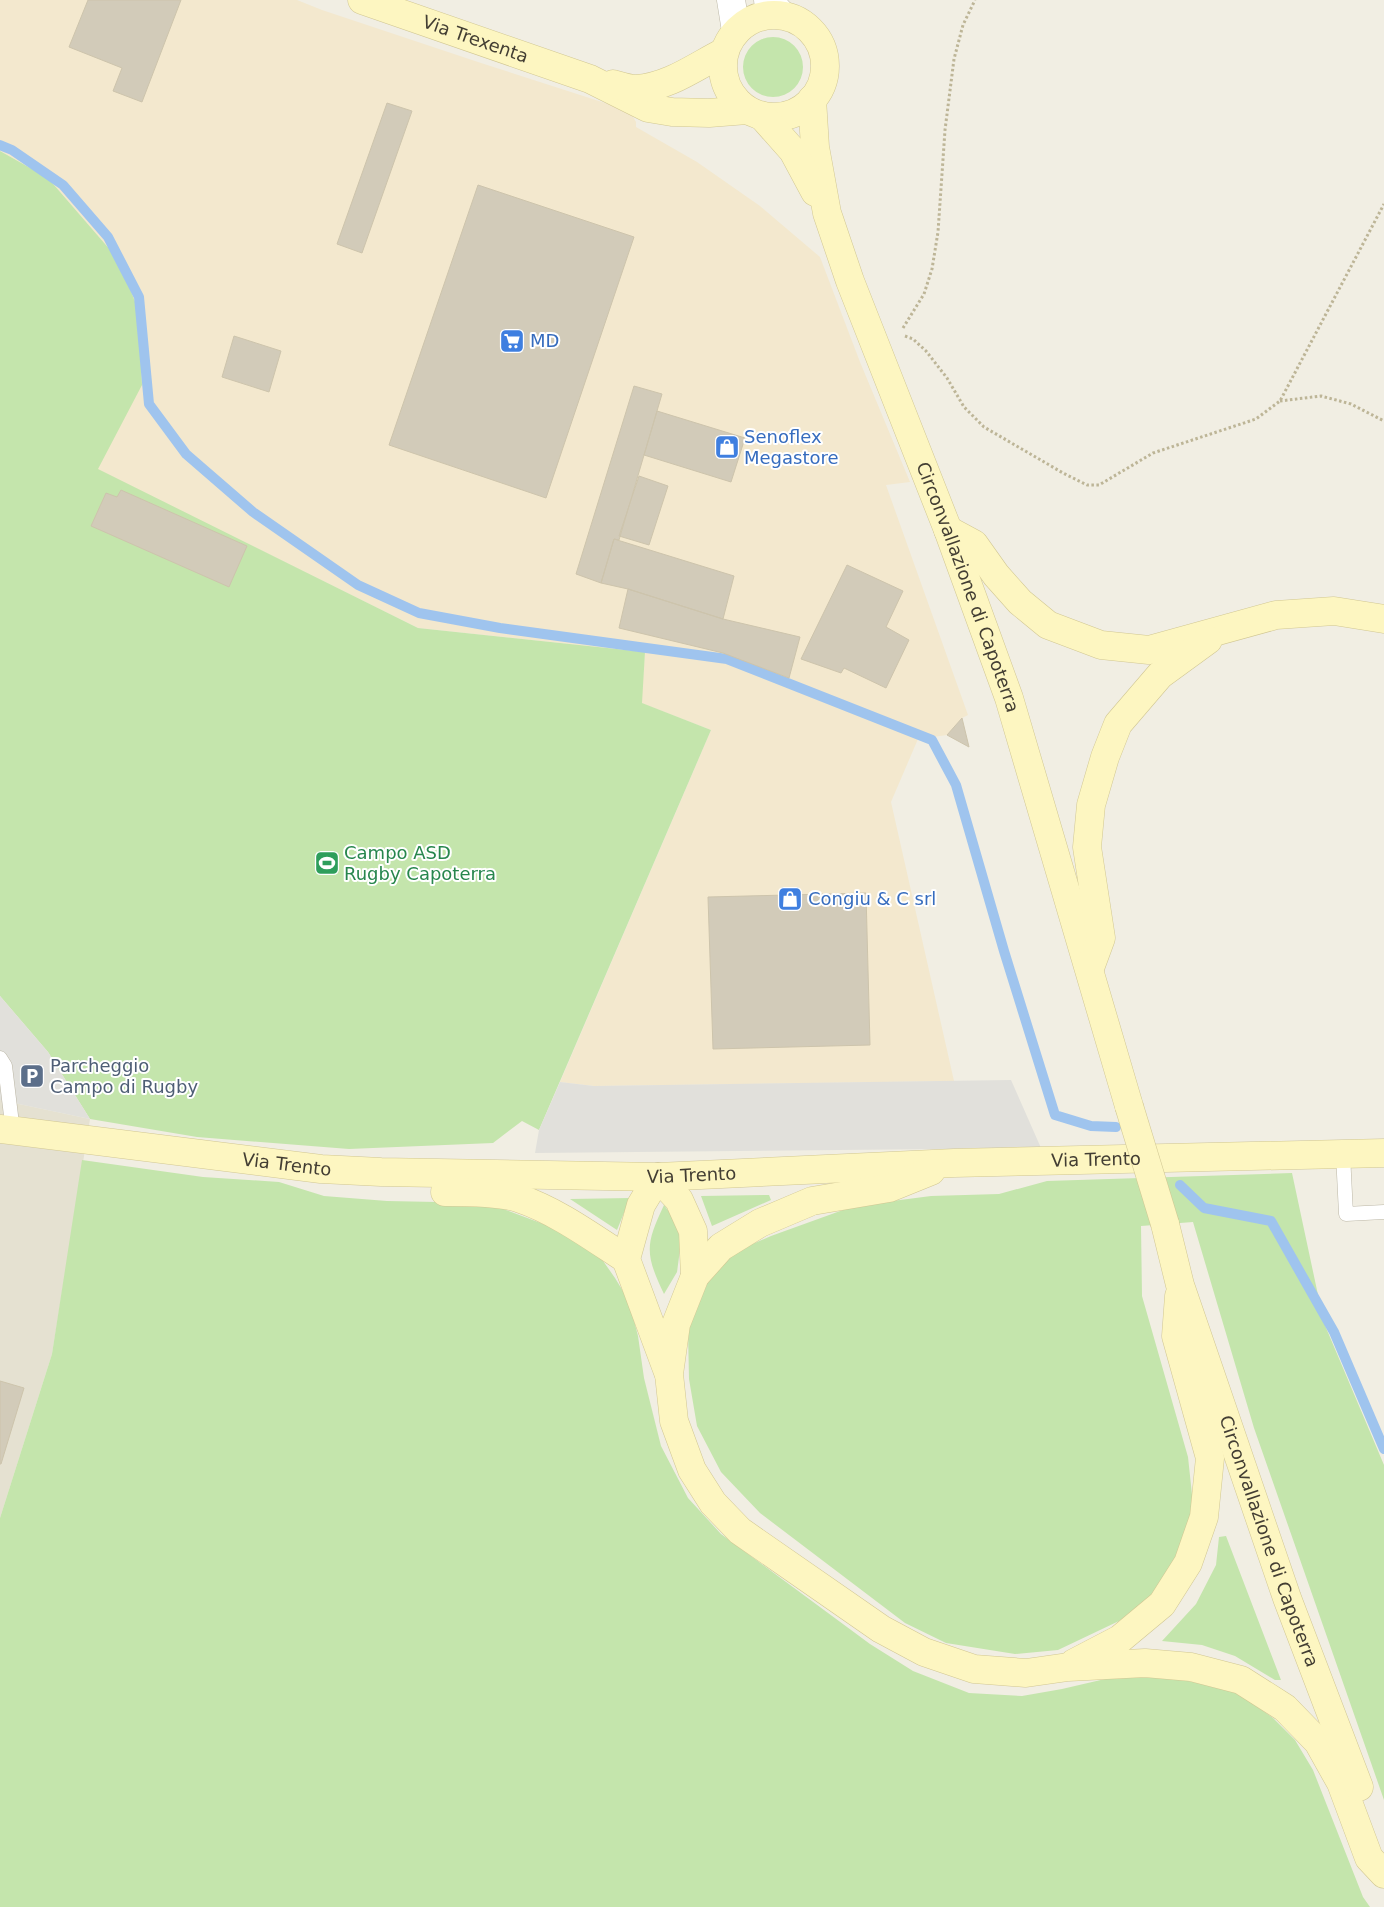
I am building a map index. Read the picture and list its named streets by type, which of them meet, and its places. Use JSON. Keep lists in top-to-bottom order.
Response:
{
  "streets": {
    "street": ["Via Trexenta", "Circonvallazione di Capoterra", "Via Trento"]
  },
  "places": {
    "supermarket": ["MD"],
    "shop": ["Senoflex Megastore", "Congiu & C srl"],
    "sports": ["Campo ASD Rugby Capoterra"],
    "parking": ["Parcheggio Campo di Rugby"]
  }
}
